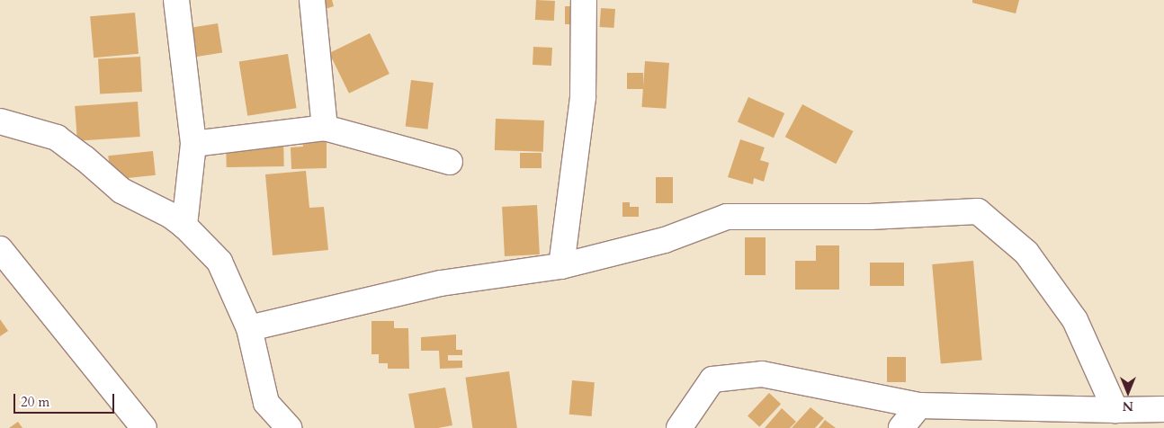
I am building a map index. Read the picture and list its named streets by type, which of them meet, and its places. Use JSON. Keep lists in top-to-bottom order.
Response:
{
  "scale_bar": "20 m",
  "north": "bottom"
}
